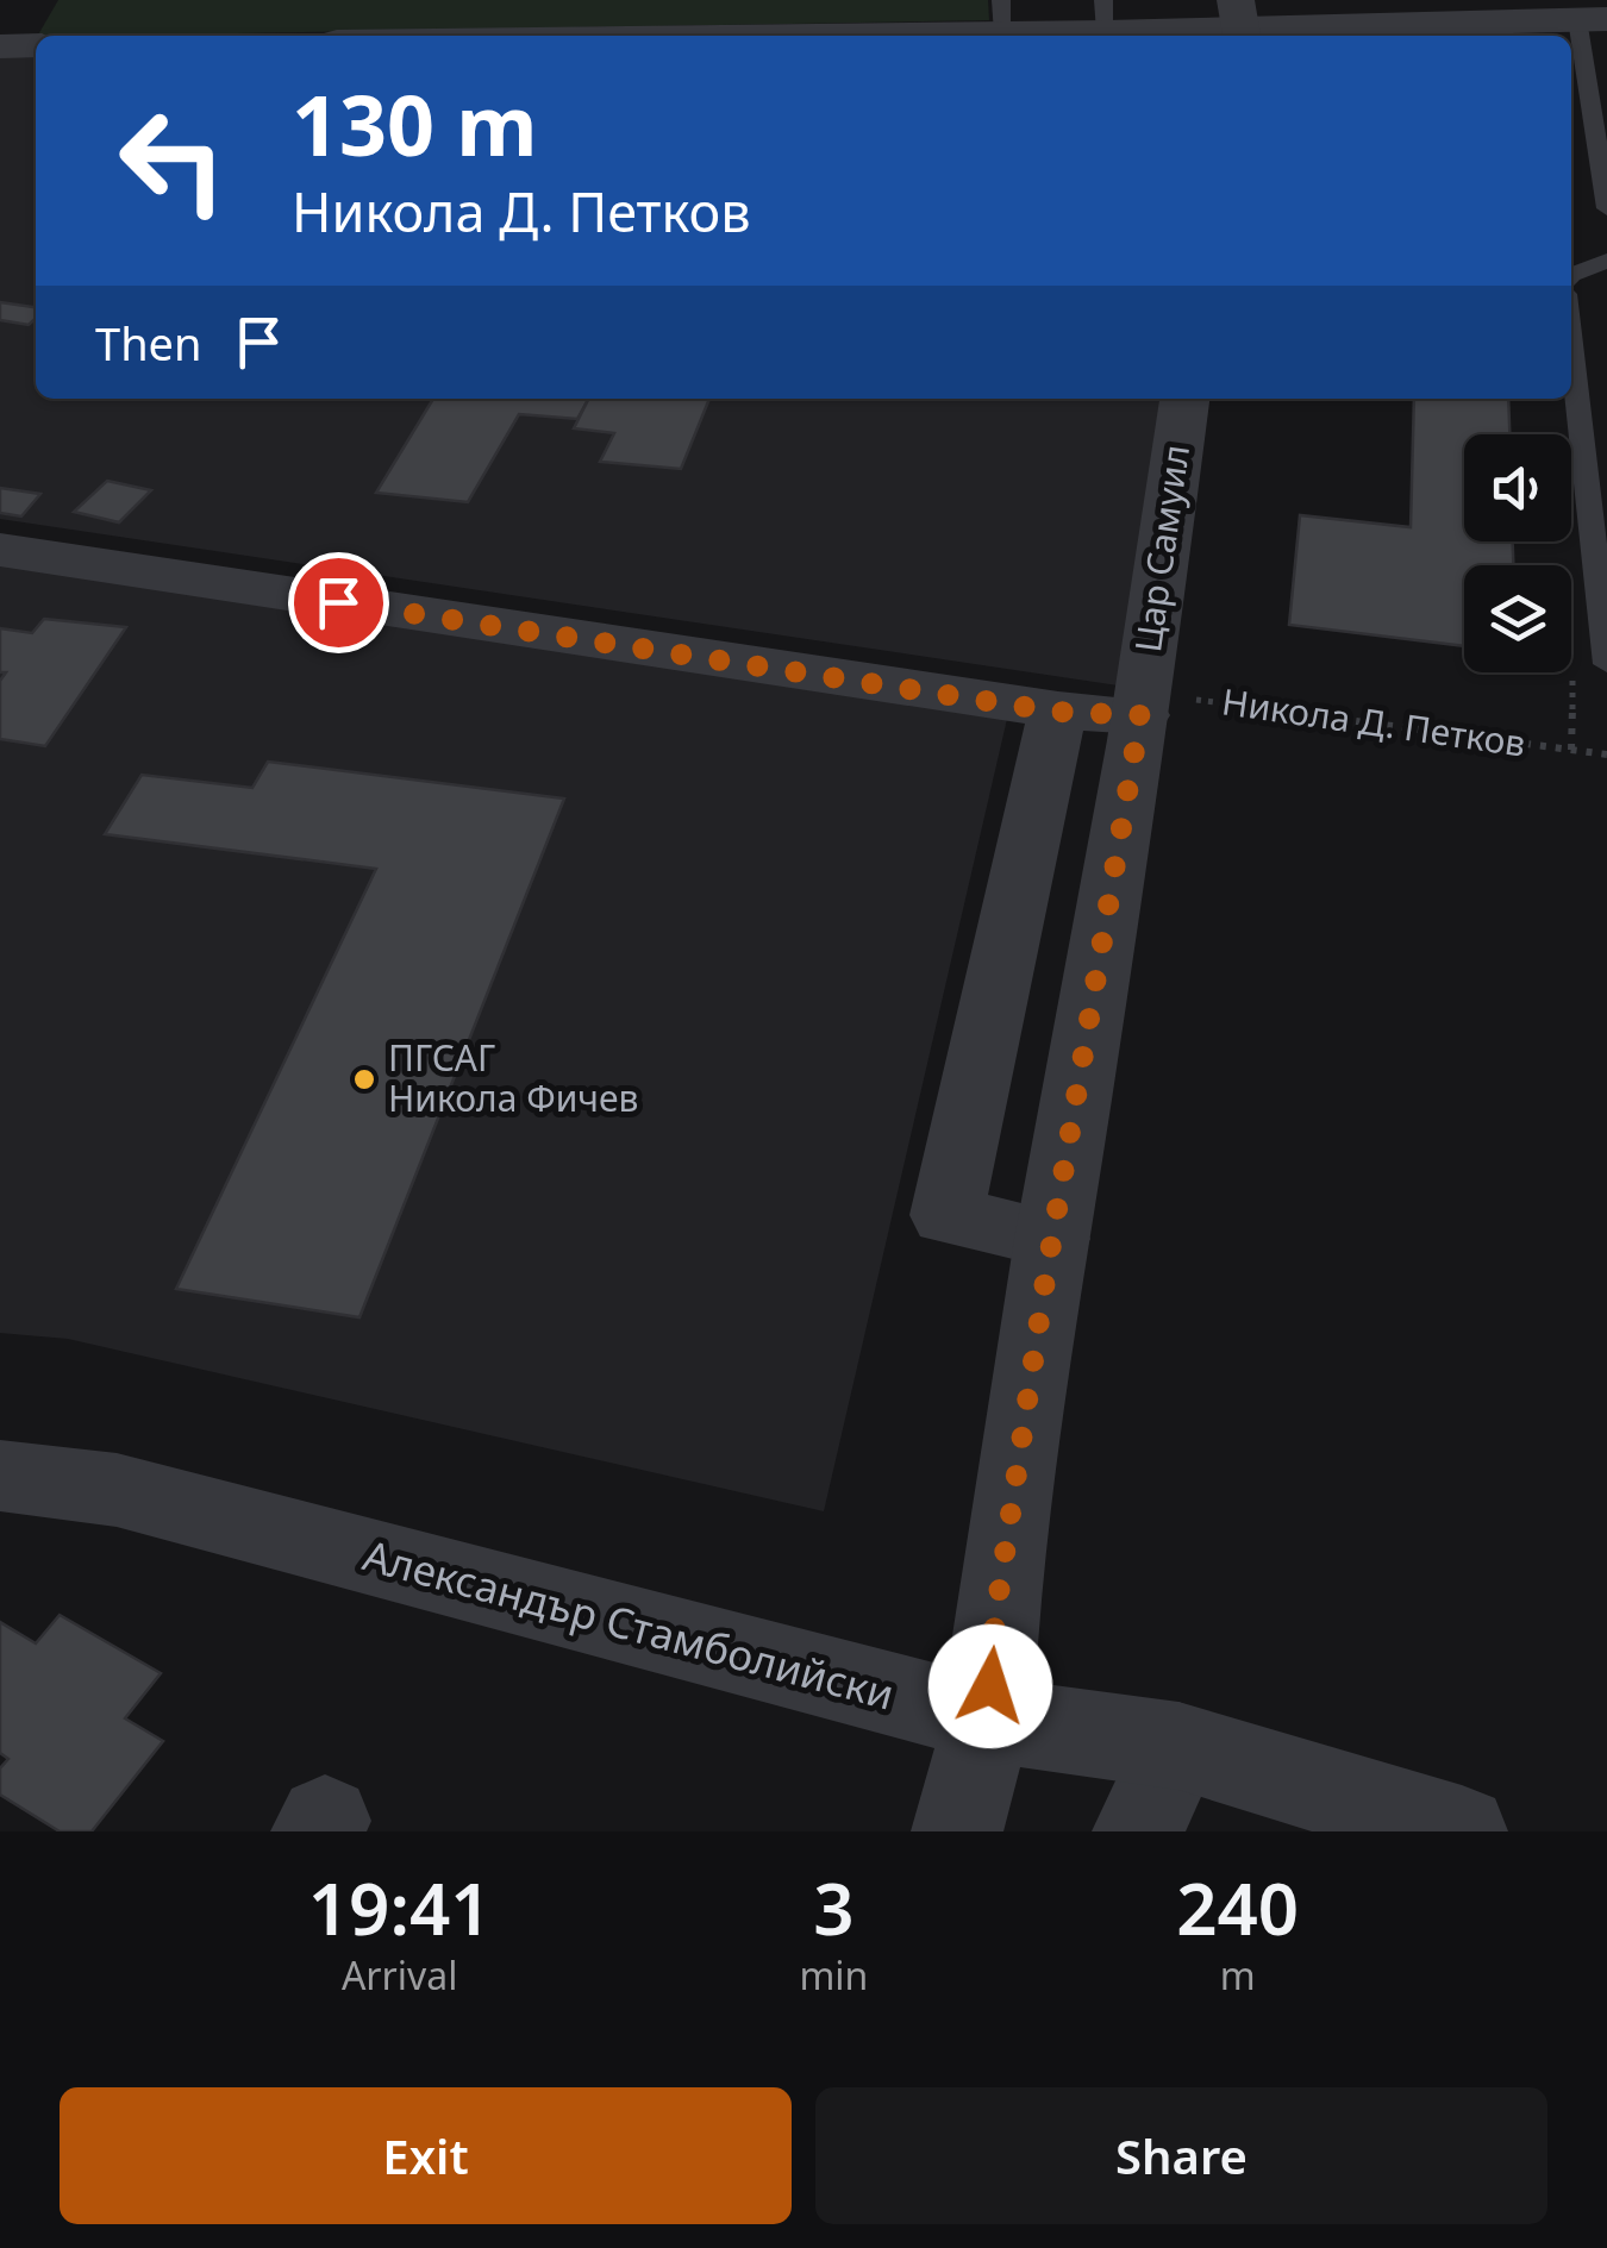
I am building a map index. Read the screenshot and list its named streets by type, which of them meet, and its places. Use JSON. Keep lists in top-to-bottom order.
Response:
{
  "streets": {
    "street": ["Цар Самуил", "Александър Стамболийски"],
    "path": ["Никола Д. Петков"]
  },
  "crossings": [
    ["Цар Самуил", "Никола Д. Петков"],
    ["Цар Самуил", "Александър Стамболийски"]
  ],
  "places": ["ПГСАГ Никола Фичев"],
  "page": {
    "turn": ["130 m", "Никола Д. Петков"],
    "then": "Then",
    "eta": [
      "19:41",
      "Arrival",
      "3",
      "min",
      "240",
      "m"
    ],
    "buttons": ["Exit", "Share"]
  }
}
